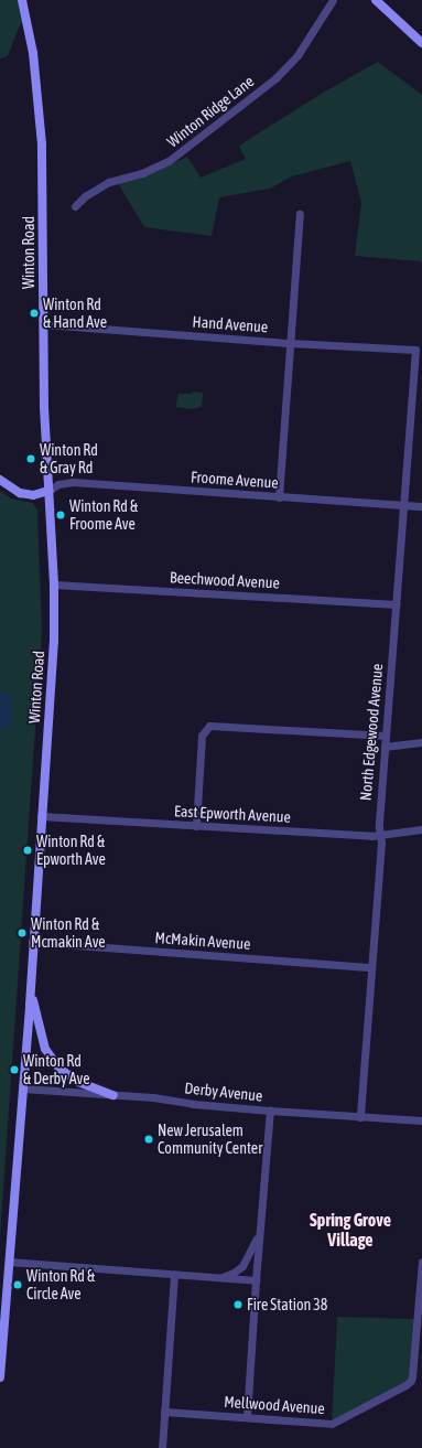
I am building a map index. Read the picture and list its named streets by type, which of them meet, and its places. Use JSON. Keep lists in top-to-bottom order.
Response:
{
  "streets": {
    "main road": ["Winton Road"],
    "street": [
      "Winton Ridge Lane",
      "Hand Avenue",
      "Froome Avenue",
      "Beechwood Avenue",
      "North Edgewood Avenue",
      "East Epworth Avenue",
      "McMakin Avenue",
      "Derby Avenue",
      "Mellwood Avenue"
    ]
  },
  "crossings": [
    ["Winton Road", "Hand Avenue"],
    ["Winton Road", "Froome Avenue"],
    ["Winton Road", "Beechwood Avenue"],
    ["Winton Road", "East Epworth Avenue"],
    ["Winton Road", "McMakin Avenue"],
    ["Winton Road", "Derby Avenue"],
    ["Hand Avenue", "North Edgewood Avenue"],
    ["Froome Avenue", "North Edgewood Avenue"],
    ["Beechwood Avenue", "North Edgewood Avenue"],
    ["North Edgewood Avenue", "East Epworth Avenue"],
    ["North Edgewood Avenue", "McMakin Avenue"],
    ["North Edgewood Avenue", "Derby Avenue"]
  ],
  "districts": ["Spring Grove Village"],
  "places": [
    "Winton Rd & Hand Ave",
    "Winton Rd & Gray Rd",
    "Winton Rd & Froome Ave",
    "Winton Rd & Epworth Ave",
    "Winton Rd & Mcmakin Ave",
    "Winton Rd & Derby Ave",
    "New Jerusalem Community Center",
    "Winton Rd & Circle Ave",
    "Fire Station 38"
  ]
}
